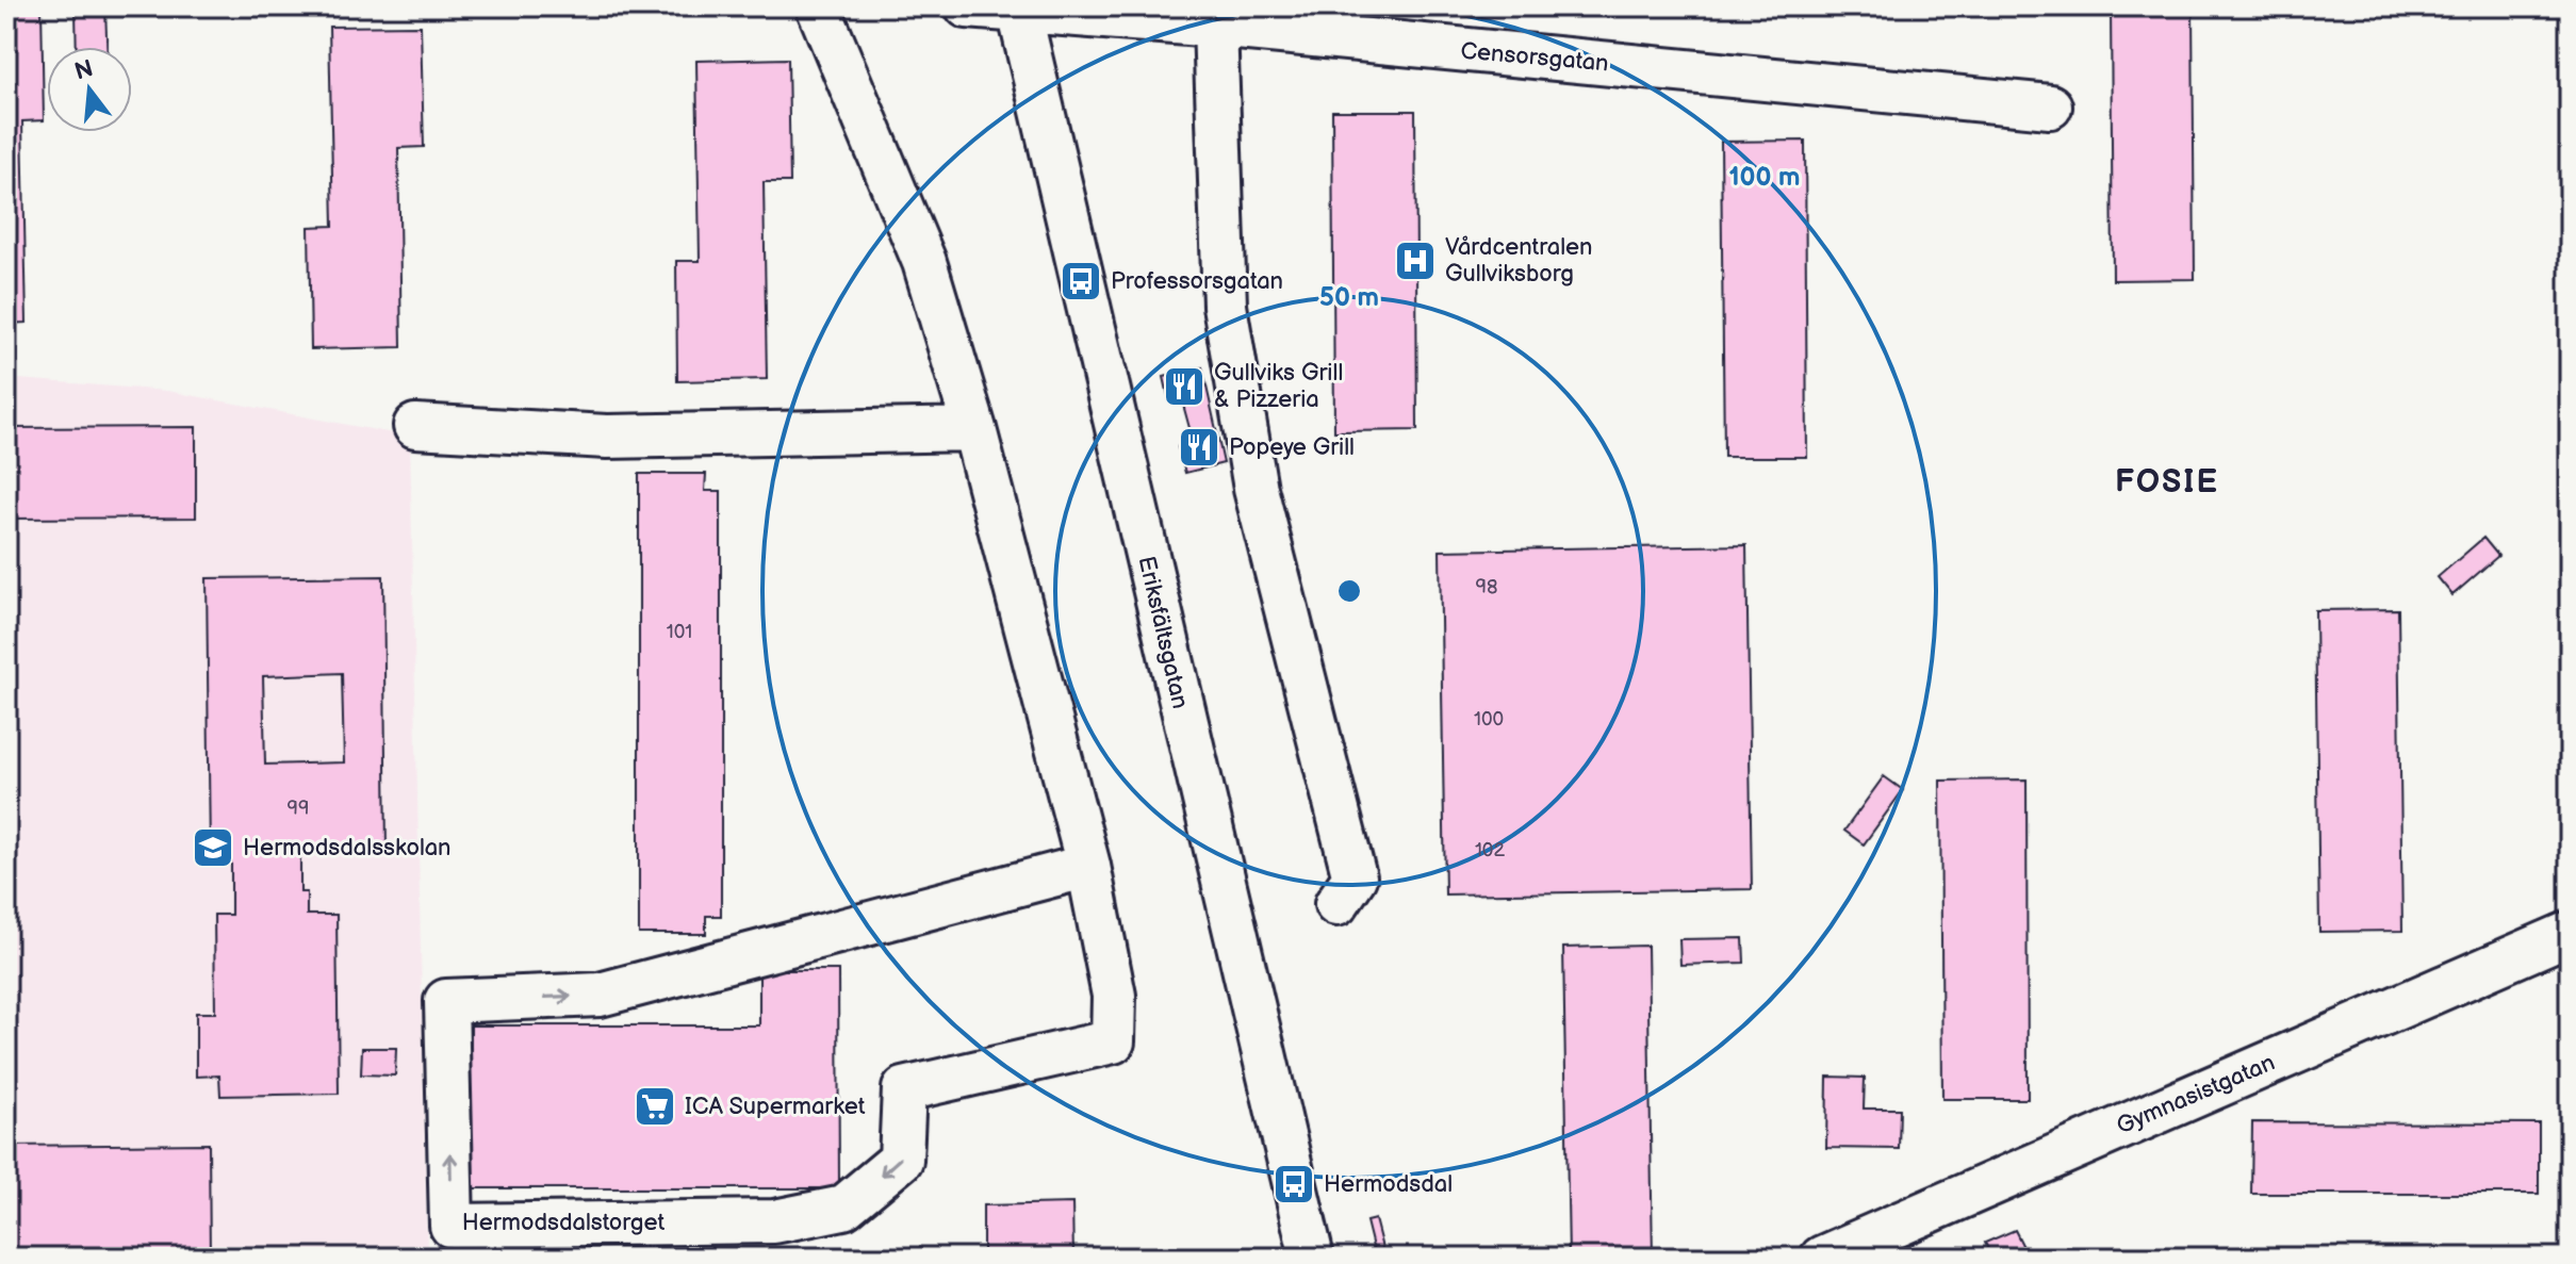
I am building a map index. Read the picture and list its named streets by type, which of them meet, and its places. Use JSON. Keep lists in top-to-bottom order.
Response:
{
  "streets": {
    "street": [
      "Censorsgatan",
      "Eriksfältsgatan",
      "Gymnasistgatan",
      "Hermodsdalstorget"
    ]
  },
  "crossings": [
    ["Censorsgatan", "Eriksfältsgatan"]
  ],
  "districts": ["FOSIE"],
  "places": {
    "hospital": ["Vårdcentralen Gullviksborg"],
    "bus stop": ["Professorsgatan", "Hermodsdal"],
    "restaurant": ["Gullviks Grill & Pizzeria", "Popeye Grill"],
    "school or university": ["Hermodsdalsskolan"],
    "supermarket": ["ICA Supermarket"]
  },
  "house_numbers": [
    "98",
    "101",
    "100",
    "99",
    "102"
  ],
  "north": "top",
  "rings": ["100 m", "50 m"]
}
